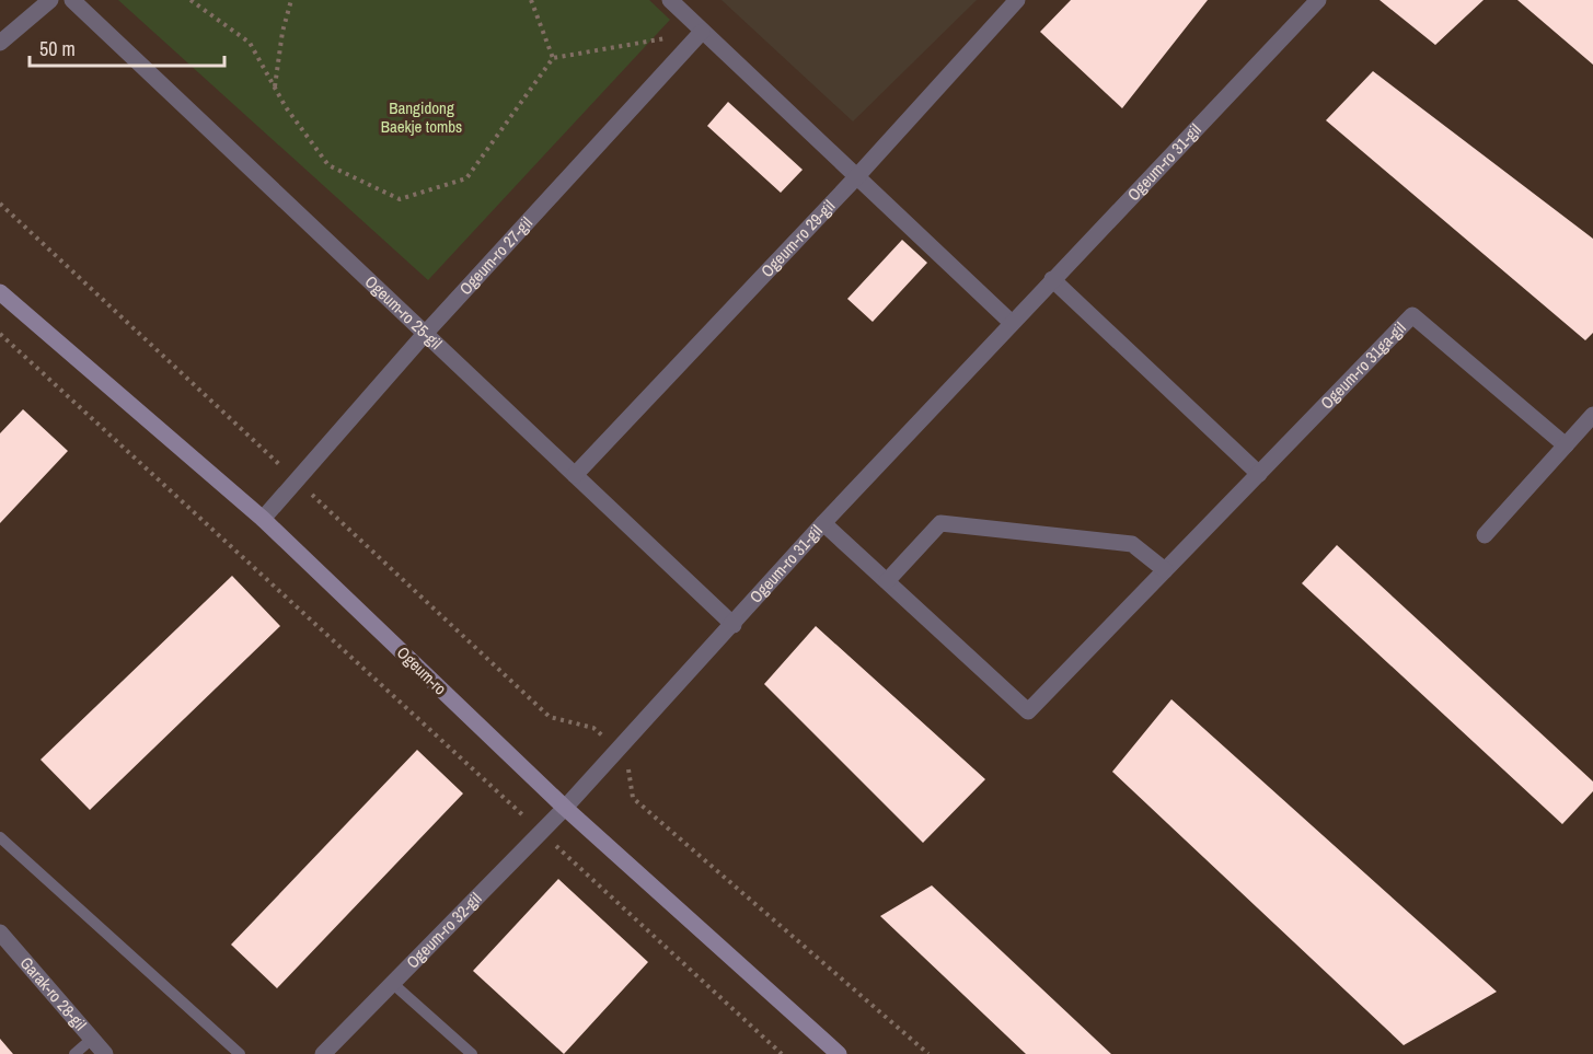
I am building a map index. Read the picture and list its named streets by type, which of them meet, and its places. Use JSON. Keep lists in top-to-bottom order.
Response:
{
  "streets": {
    "main road": ["Ogeum-ro"],
    "street": [
      "Ogeum-ro 31-gil",
      "Ogeum-ro 29-gil",
      "Ogeum-ro 27-gil",
      "Ogeum-ro 25-gil",
      "Ogeum-ro 31ga-gil",
      "Ogeum-ro 32-gil",
      "Garak-ro 28-gil"
    ]
  },
  "crossings": [
    ["Ogeum-ro 31-gil", "Ogeum-ro 25-gil"],
    ["Ogeum-ro 31-gil", "Ogeum-ro 31ga-gil"],
    ["Ogeum-ro 31-gil", "Ogeum-ro"],
    ["Ogeum-ro 31-gil", "Ogeum-ro 32-gil"],
    ["Ogeum-ro 29-gil", "Ogeum-ro 25-gil"],
    ["Ogeum-ro 27-gil", "Ogeum-ro 25-gil"],
    ["Ogeum-ro 27-gil", "Ogeum-ro"],
    ["Ogeum-ro", "Ogeum-ro 32-gil"]
  ],
  "parks": ["Bangidong Baekje tombs"],
  "scale_bar": "50 m"
}
